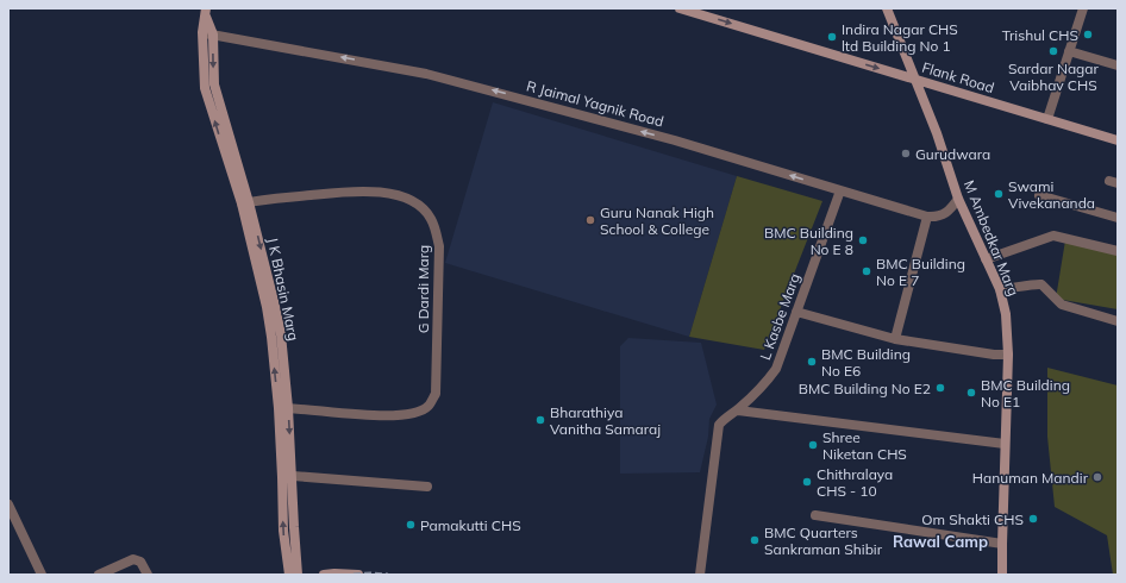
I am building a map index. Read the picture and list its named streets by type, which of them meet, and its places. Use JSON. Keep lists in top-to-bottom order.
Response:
{
  "streets": {
    "street": [
      "Flank Road",
      "R Jaimal Yagnik Road",
      "M Ambedkar Marg",
      "J K Bhasin Marg",
      "G Dardi Marg",
      "L Kasbe Marg"
    ]
  },
  "crossings": [
    ["Flank Road", "M Ambedkar Marg"],
    ["R Jaimal Yagnik Road", "J K Bhasin Marg"],
    ["R Jaimal Yagnik Road", "L Kasbe Marg"],
    ["J K Bhasin Marg", "G Dardi Marg"]
  ],
  "one_way": ["Flank Road", "R Jaimal Yagnik Road"],
  "districts": ["Rawal Camp"],
  "places": [
    "Trishul CHS",
    "Indira Nagar CHS ltd Building No 1",
    "Sardar Nagar Vaibhav CHS",
    "Gurudwara",
    "Swami Vivekananda",
    "Guru Nanak High School & College",
    "BMC Building No E 8",
    "BMC Building No E 7",
    "BMC Building No E6",
    "BMC Building No E2",
    "BMC Building No E1",
    "Bharathiya Vanitha Samaraj",
    "Shree Niketan CHS",
    "Hanuman Mandir",
    "Chithralaya CHS - 10",
    "Om Shakti CHS",
    "Pamakutti CHS",
    "BMC Quarters Sankraman Shibir"
  ]
}
